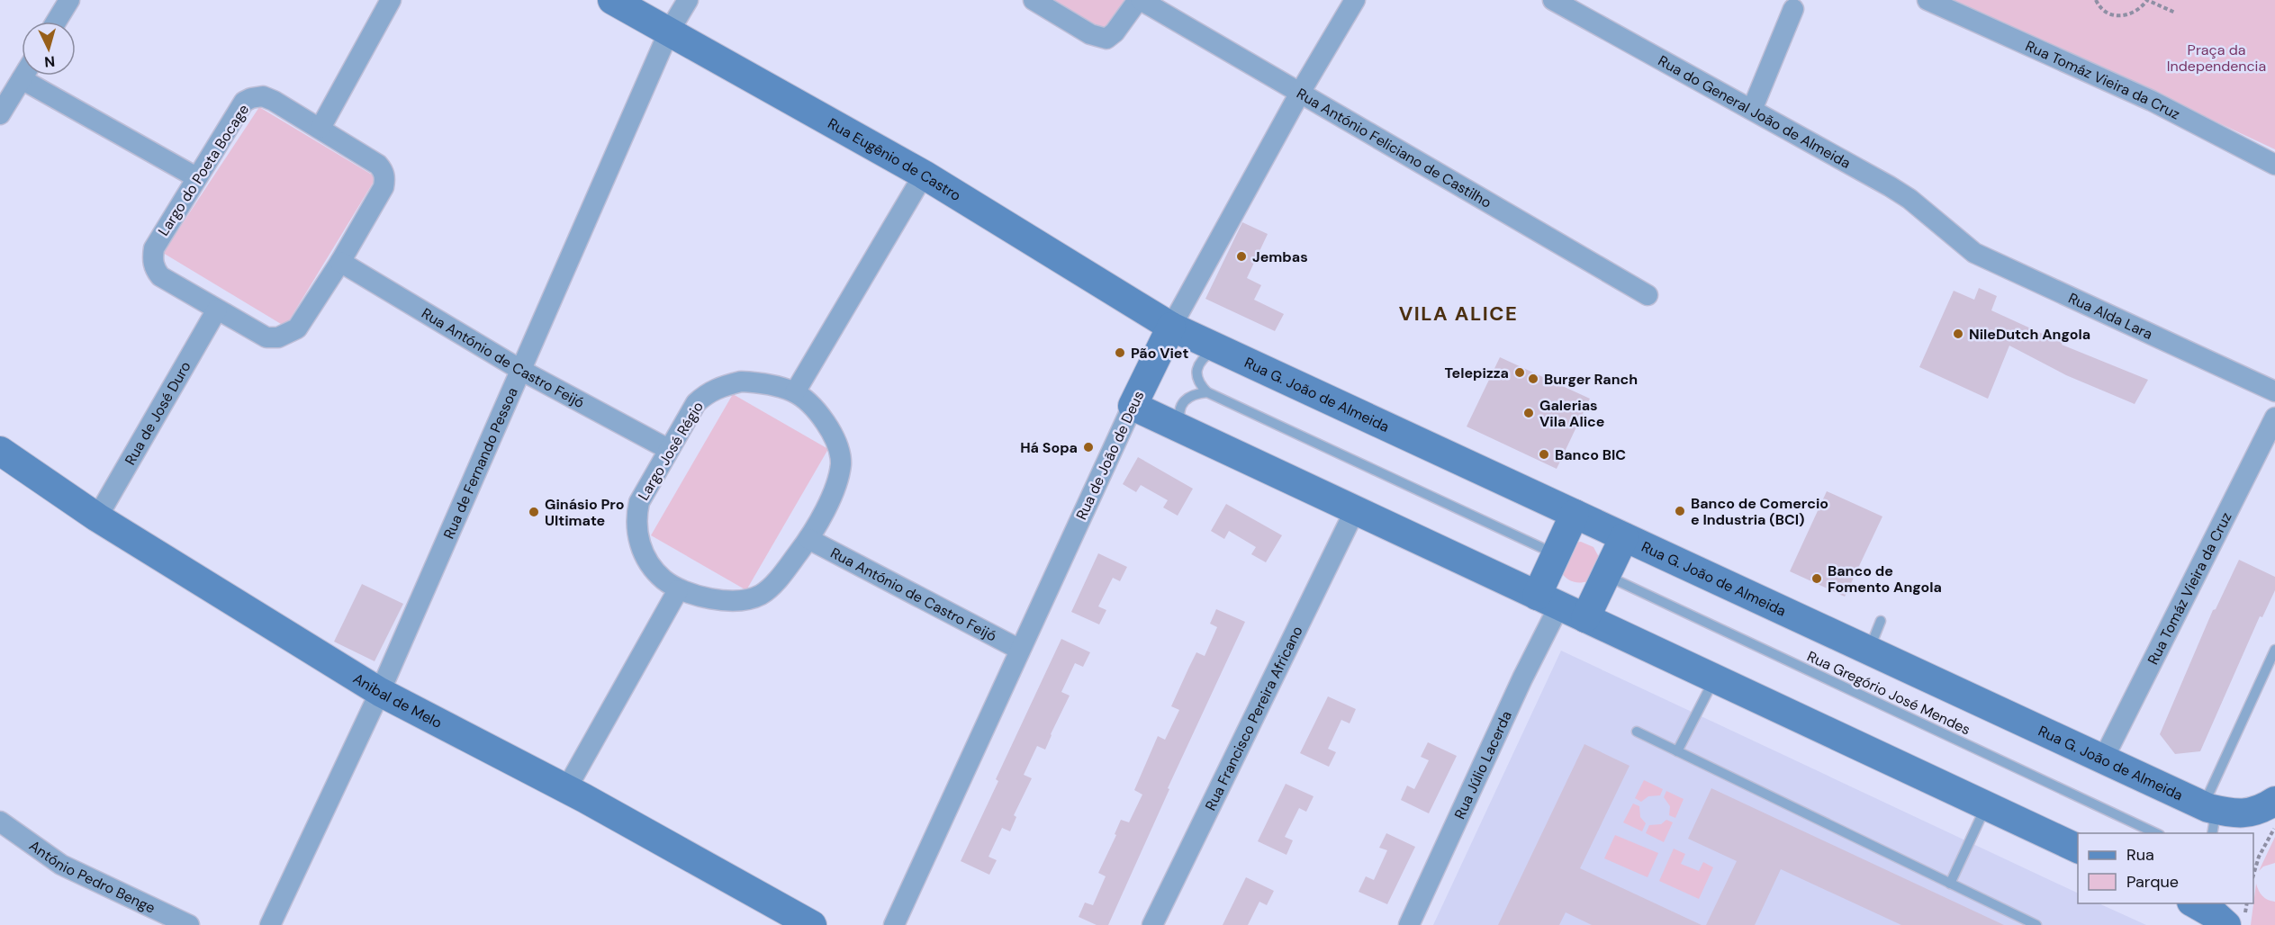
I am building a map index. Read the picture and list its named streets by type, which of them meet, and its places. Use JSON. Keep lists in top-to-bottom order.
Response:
{
  "streets": {
    "street": [
      "Rua Tomáz Vieira da Cruz",
      "Rua do General João de Almeida",
      "Rua António Feliciano de Castilho",
      "Rua Eugênio de Castro",
      "Largo do Poeta Bocage",
      "Rua Alda Lara",
      "Rua António de Castro Feijó",
      "Rua G. João de Almeida",
      "Rua de José Duro",
      "Largo José Régio",
      "Rua de João de Deus",
      "Rua de Fernando Pessoa",
      "Anibal de Melo",
      "Rua Francisco Pereira Africano",
      "Rua Júlio Lacerda",
      "António Pedro Benge"
    ],
    "lane": ["Rua Gregório José Mendes"]
  },
  "crossings": [
    ["Rua Tomáz Vieira da Cruz", "Rua G. João de Almeida"],
    ["Rua do General João de Almeida", "Rua Alda Lara"],
    ["Rua António Feliciano de Castilho", "Rua de João de Deus"],
    ["Rua Eugênio de Castro", "Rua G. João de Almeida"],
    ["Rua Eugênio de Castro", "Rua de João de Deus"],
    ["Rua Eugênio de Castro", "Rua de Fernando Pessoa"],
    ["Largo do Poeta Bocage", "Rua António de Castro Feijó"],
    ["Largo do Poeta Bocage", "Rua de José Duro"],
    ["Rua António de Castro Feijó", "Largo José Régio"],
    ["Rua António de Castro Feijó", "Rua de João de Deus"],
    ["Rua António de Castro Feijó", "Rua de Fernando Pessoa"],
    ["Rua G. João de Almeida", "Rua de João de Deus"],
    ["Rua de José Duro", "Anibal de Melo"],
    ["Rua de Fernando Pessoa", "Anibal de Melo"]
  ],
  "districts": ["VILA ALICE"],
  "parks": ["Praça da Independencia"],
  "places": [
    "Jembas",
    "NileDutch Angola",
    "Pão Viet",
    "Telepizza",
    "Burger Ranch",
    "Galerias Vila Alice",
    "Há Sopa",
    "Banco BIC",
    "Banco de Comercio e Industria (BCI)",
    "Ginásio Pro Ultimate",
    "Banco de Fomento Angola"
  ],
  "legend": ["Rua", "Parque"],
  "north": "bottom"
}
